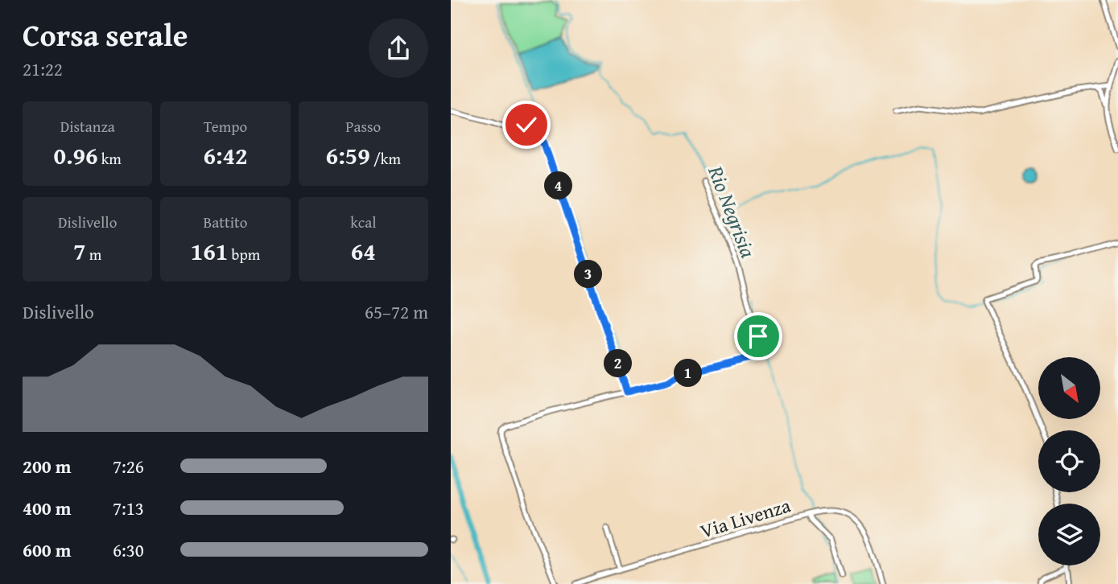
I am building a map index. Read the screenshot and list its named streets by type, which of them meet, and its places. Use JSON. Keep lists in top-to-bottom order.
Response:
{
  "streets": {
    "street": ["Via Livenza"]
  },
  "water": ["Rio Negrisia"],
  "north": "bottom right",
  "page": {
    "heading": ["Corsa serale", "21:22"],
    "stats": [
      ["Distanza", "0.96 km"],
      ["Tempo", "6:42"],
      ["Passo", "6:59 /km"],
      ["Dislivello", "7 m"],
      ["Battito", "161 bpm"],
      ["kcal", "64"]
    ],
    "pins": [
      "4",
      "3",
      "2",
      "1"
    ],
    "chart": ["Dislivello", "65–72 m"],
    "list": [
      {
        "name": "200 m",
        "note": "7:26"
      },
      {
        "name": "400 m",
        "note": "7:13"
      },
      {
        "name": "600 m",
        "note": "6:30"
      }
    ]
  }
}
